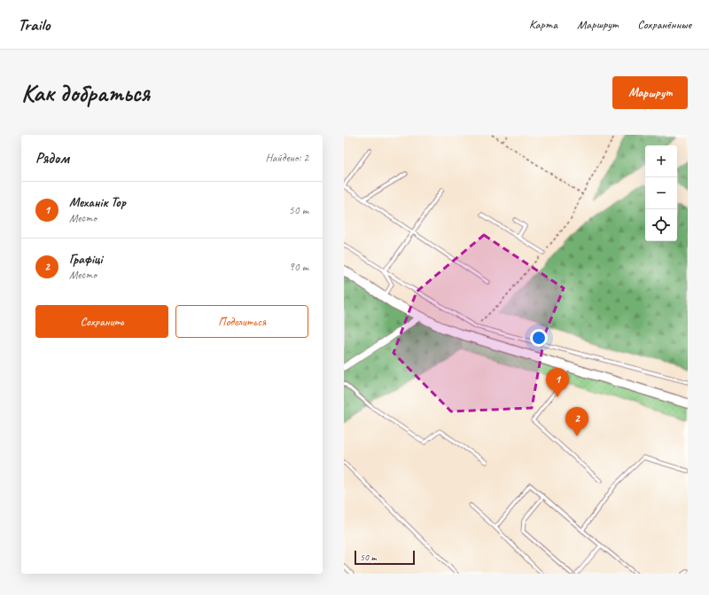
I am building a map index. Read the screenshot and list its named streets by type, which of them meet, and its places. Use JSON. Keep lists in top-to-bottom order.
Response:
{
  "scale_bar": "50 m",
  "page": {
    "header": "Trailo",
    "nav": ["Карта", "Маршрут", "Сохранённые"],
    "buttons": [
      "Маршрут",
      ["Сохранить", "Поделиться"]
    ],
    "title": "Как добраться",
    "heading": ["Рядом", "Найдено: 2"],
    "map_buttons": ["+", "−"],
    "list": [
      {
        "mark": "1",
        "name": "Механік Тор",
        "note": "Место",
        "value": "50 m"
      },
      {
        "mark": "2",
        "name": "Графіці",
        "note": "Место",
        "value": "90 m"
      }
    ],
    "pins": ["1", "2"],
    "scale": "50 m"
  }
}
